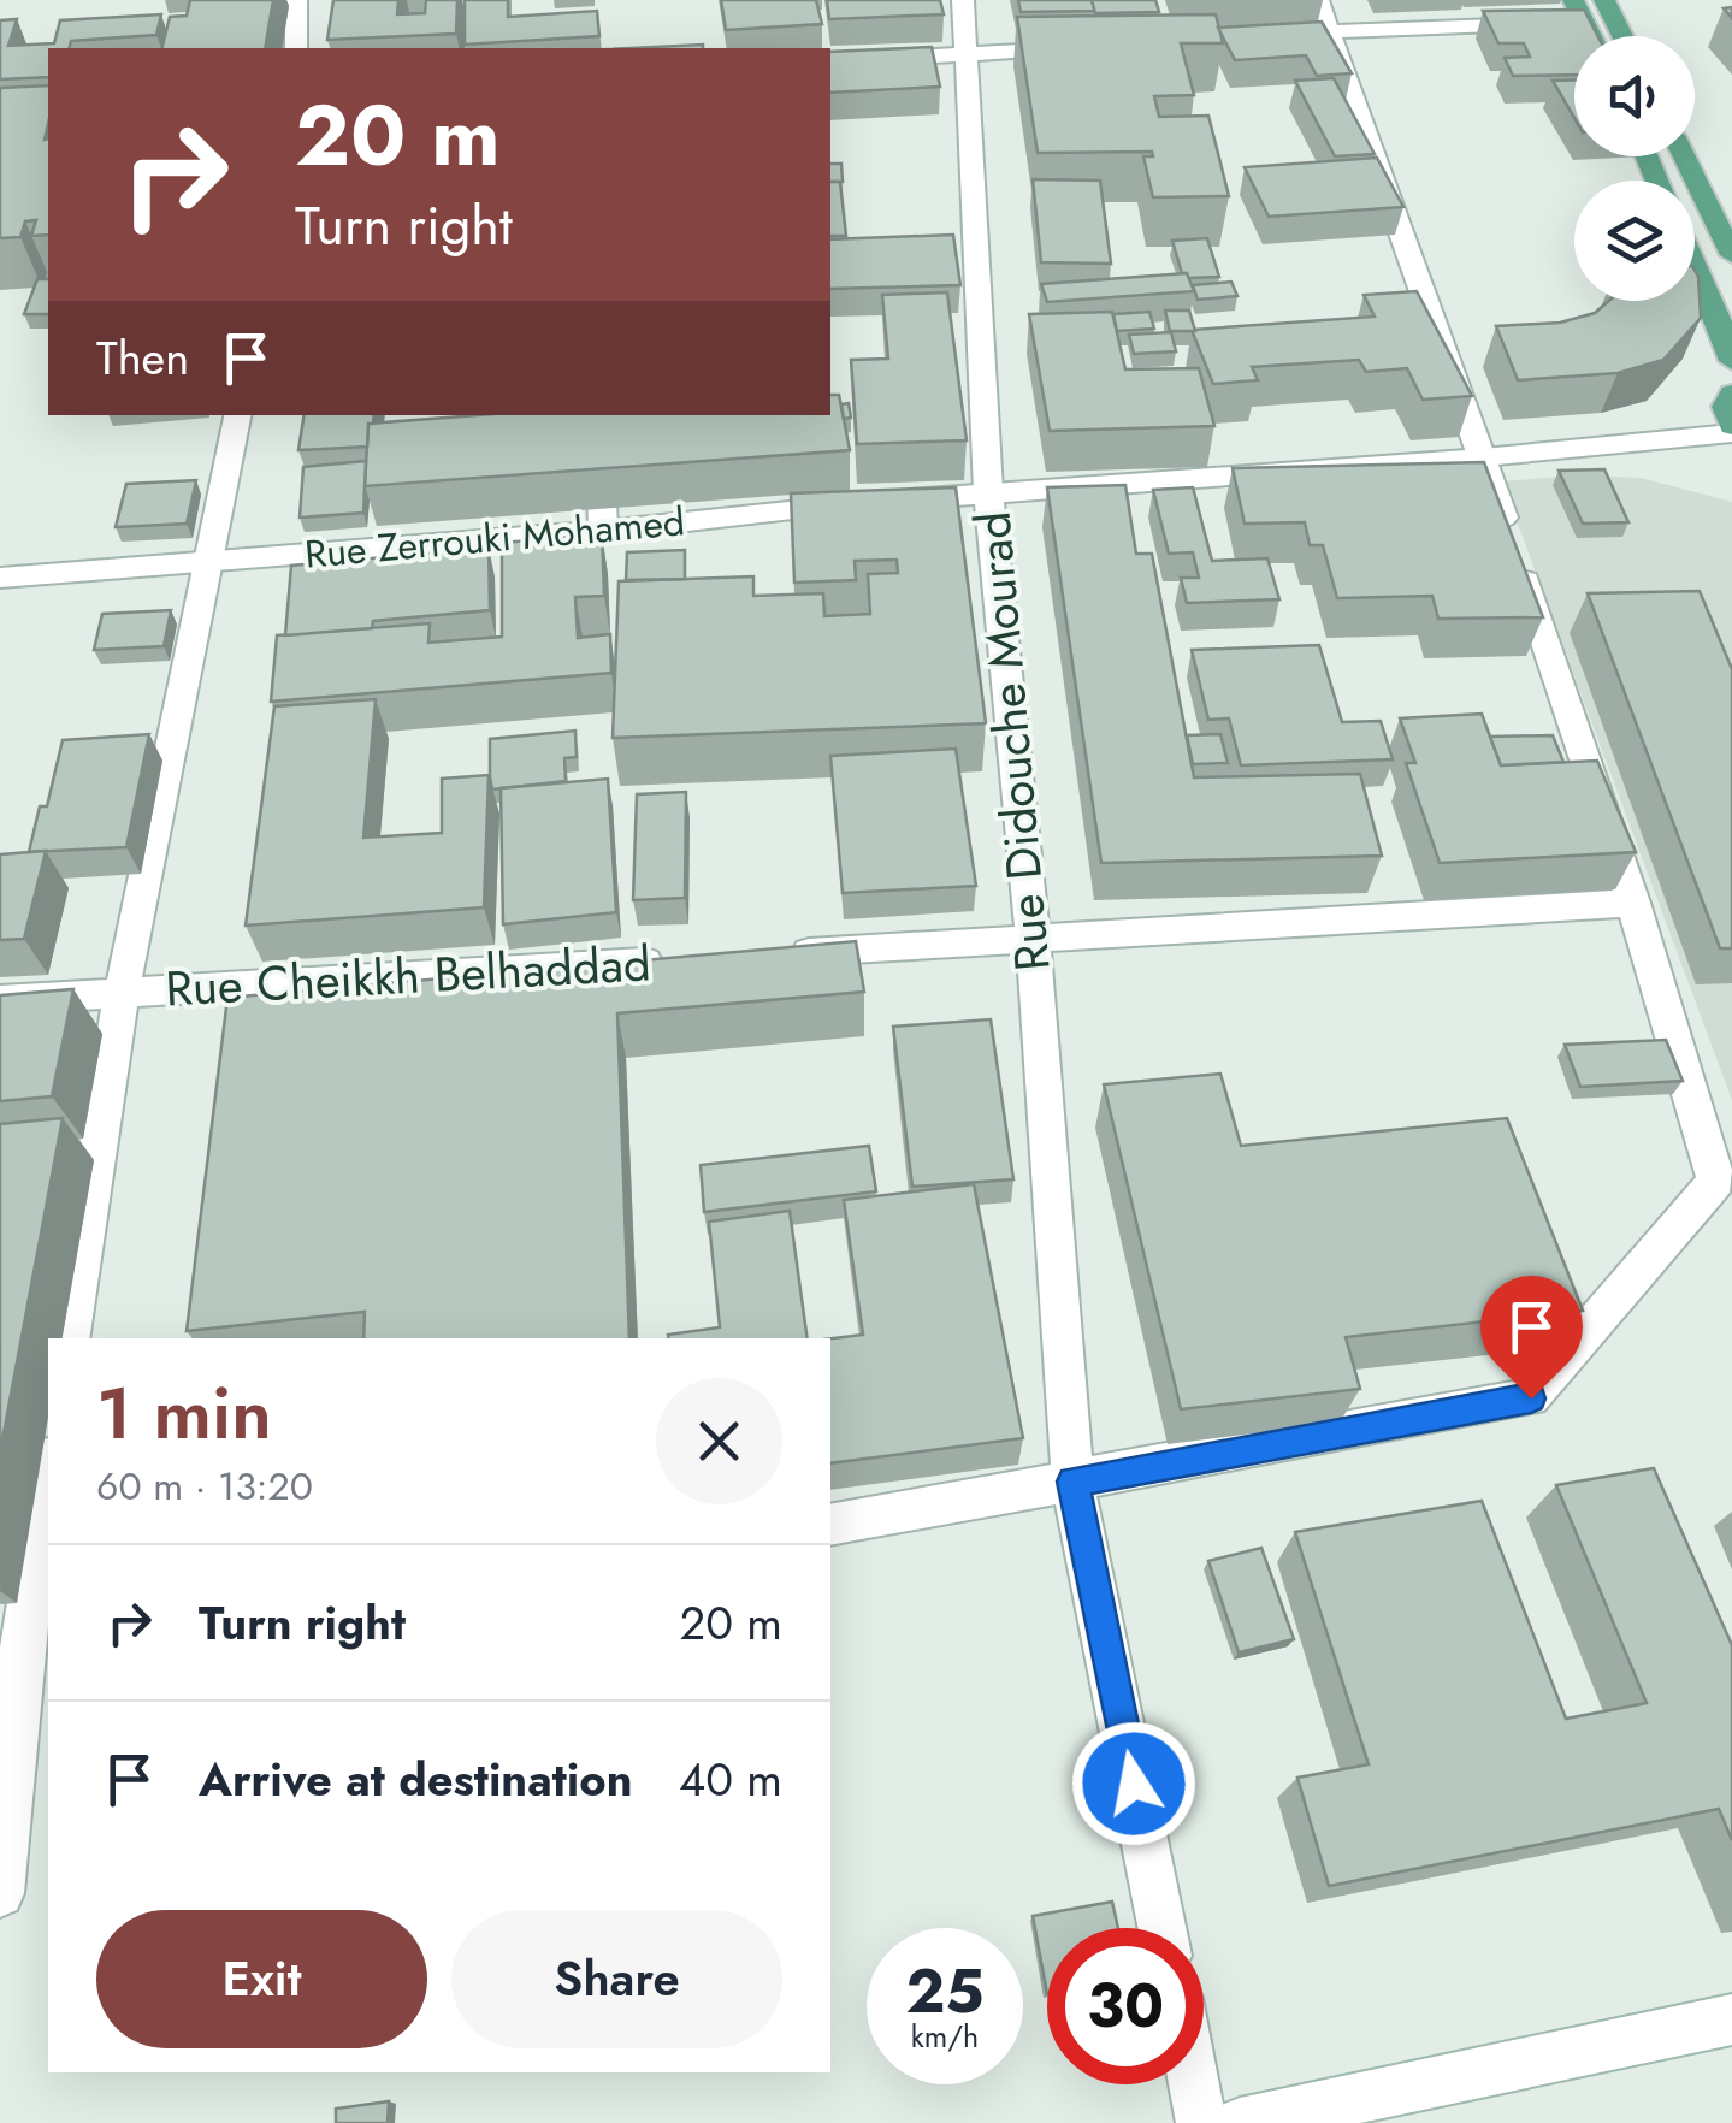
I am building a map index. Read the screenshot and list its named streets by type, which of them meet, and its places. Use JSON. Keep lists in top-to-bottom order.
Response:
{
  "streets": {
    "street": ["Rue Zerrouki Mohamed", "Rue Didouche Mourad", "Rue Cheikkh Belhaddad"]
  },
  "crossings": [
    ["Rue Zerrouki Mohamed", "Rue Didouche Mourad"]
  ],
  "page": {
    "turn": ["20 m", "Turn right"],
    "then": "Then",
    "heading": ["1 min", "60 m · 13:20"],
    "list": [
      {
        "name": "Turn right",
        "value": "20 m"
      },
      {
        "name": "Arrive at destination",
        "value": "40 m"
      }
    ],
    "buttons": ["Exit", "Share"],
    "speed": "25 km/h",
    "limit": "30"
  }
}
